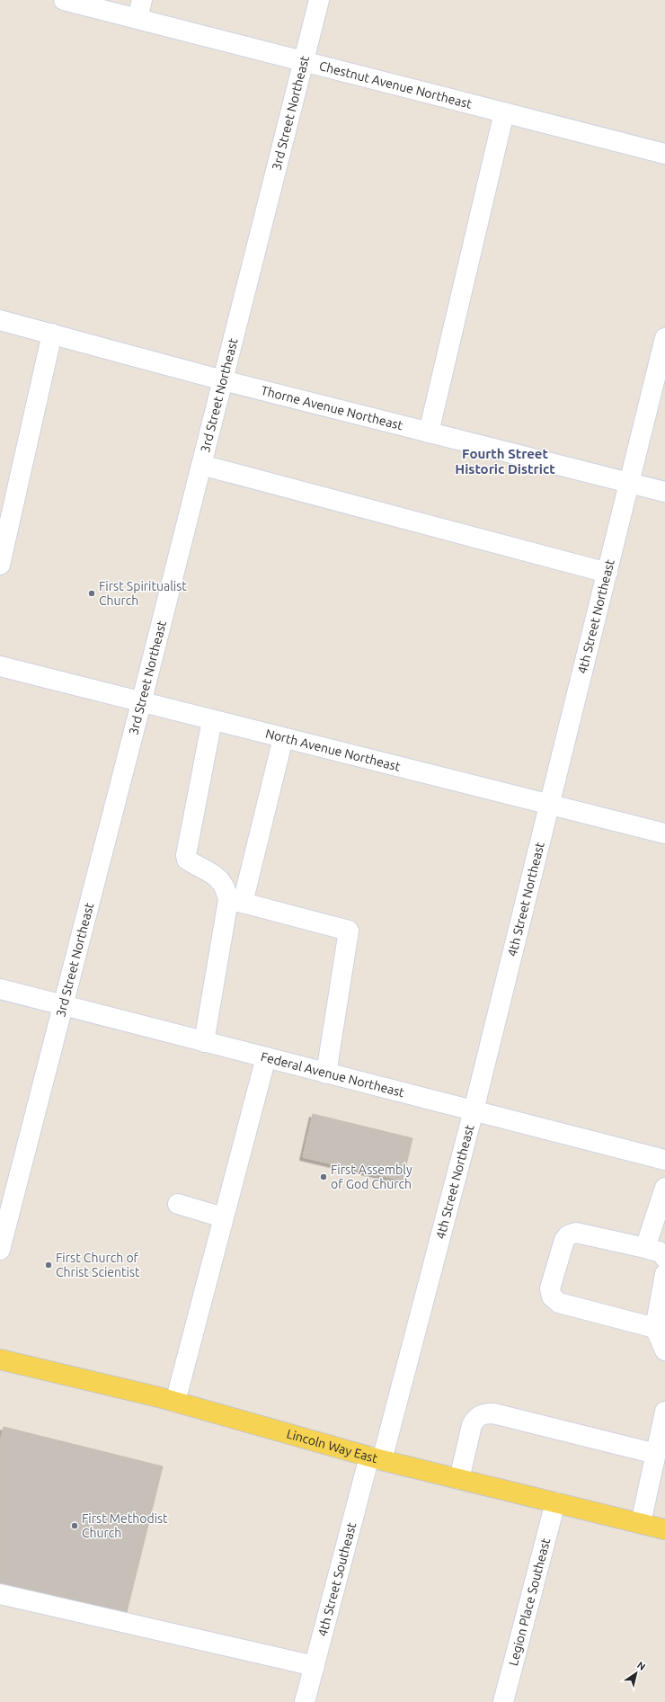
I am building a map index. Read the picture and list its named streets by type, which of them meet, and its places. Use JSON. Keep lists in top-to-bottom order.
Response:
{
  "streets": {
    "main road": ["Lincoln Way East"],
    "street": [
      "Chestnut Avenue Northeast",
      "3rd Street Northeast",
      "Thorne Avenue Northeast",
      "4th Street Northeast",
      "North Avenue Northeast",
      "Federal Avenue Northeast",
      "4th Street Southeast",
      "Legion Place Southeast"
    ]
  },
  "crossings": [
    ["Chestnut Avenue Northeast", "3rd Street Northeast"],
    ["3rd Street Northeast", "Thorne Avenue Northeast"],
    ["3rd Street Northeast", "North Avenue Northeast"],
    ["3rd Street Northeast", "Federal Avenue Northeast"],
    ["Thorne Avenue Northeast", "4th Street Northeast"],
    ["4th Street Northeast", "North Avenue Northeast"],
    ["4th Street Northeast", "Federal Avenue Northeast"],
    ["4th Street Northeast", "Lincoln Way East"],
    ["4th Street Northeast", "4th Street Southeast"],
    ["Lincoln Way East", "4th Street Southeast"],
    ["Lincoln Way East", "Legion Place Southeast"]
  ],
  "districts": ["Fourth Street Historic District"],
  "places": [
    "First Spiritualist Church",
    "First Assembly of God Church",
    "First Church of Christ Scientist",
    "First Methodist Church"
  ],
  "north": "top right"
}
